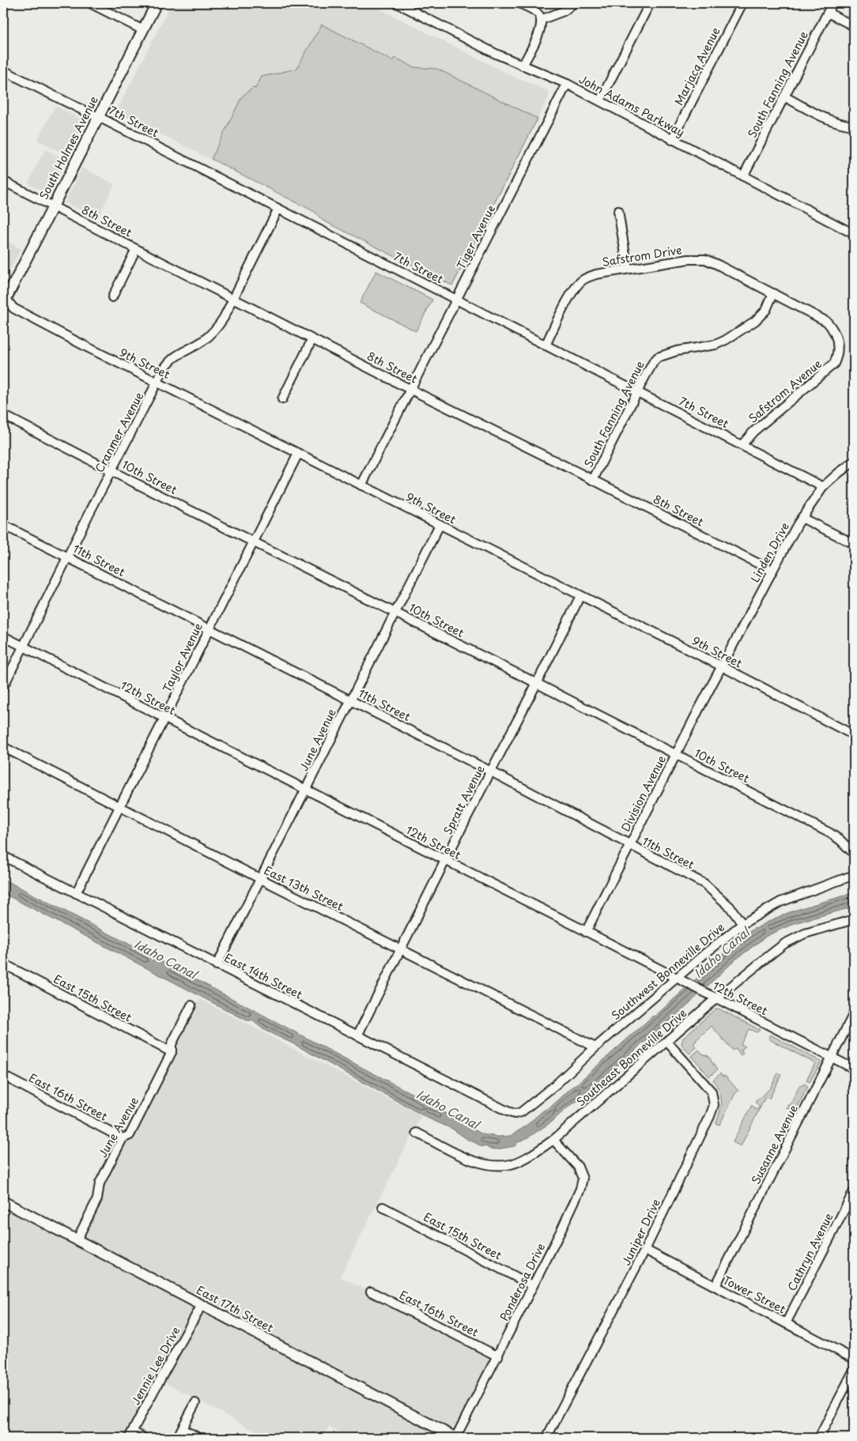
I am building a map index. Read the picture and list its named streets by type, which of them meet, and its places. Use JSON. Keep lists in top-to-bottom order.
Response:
{
  "streets": {
    "main road": ["South Holmes Avenue", "East 17th Street"],
    "street": [
      "Marjacq Avenue",
      "South Fanning Avenue",
      "John Adams Parkway",
      "7th Street",
      "8th Street",
      "Tiger Avenue",
      "Safstrom Drive",
      "9th Street",
      "Safstrom Avenue",
      "Cranmer Avenue",
      "10th Street",
      "Linden Drive",
      "11th Street",
      "Taylor Avenue",
      "12th Street",
      "June Avenue",
      "Division Avenue",
      "Spratt Avenue",
      "East 13th Street",
      "Southwest Bonneville Drive",
      "East 14th Street",
      "East 15th Street",
      "Southeast Bonneville Drive",
      "East 16th Street",
      "Susanne Avenue",
      "Juniper Drive",
      "Cathryn Avenue",
      "Ponderosa Drive",
      "Tower Street",
      "Jennie Lee Drive"
    ]
  },
  "crossings": [
    ["Marjacq Avenue", "John Adams Parkway"],
    ["South Fanning Avenue", "John Adams Parkway"],
    ["South Fanning Avenue", "7th Street"],
    ["South Fanning Avenue", "8th Street"],
    ["South Fanning Avenue", "Safstrom Drive"],
    ["South Fanning Avenue", "Safstrom Avenue"],
    ["John Adams Parkway", "Tiger Avenue"],
    ["7th Street", "South Holmes Avenue"],
    ["7th Street", "Tiger Avenue"],
    ["7th Street", "Safstrom Drive"],
    ["7th Street", "Safstrom Avenue"],
    ["7th Street", "Cranmer Avenue"],
    ["7th Street", "Linden Drive"],
    ["South Holmes Avenue", "8th Street"],
    ["South Holmes Avenue", "9th Street"],
    ["8th Street", "Tiger Avenue"],
    ["8th Street", "Cranmer Avenue"],
    ["8th Street", "Linden Drive"],
    ["Tiger Avenue", "9th Street"],
    ["Safstrom Drive", "Safstrom Avenue"],
    ["9th Street", "Cranmer Avenue"],
    ["9th Street", "Linden Drive"],
    ["9th Street", "Taylor Avenue"],
    ["9th Street", "June Avenue"],
    ["9th Street", "Division Avenue"],
    ["9th Street", "Spratt Avenue"],
    ["Cranmer Avenue", "10th Street"],
    ["Cranmer Avenue", "11th Street"],
    ["Cranmer Avenue", "12th Street"],
    ["10th Street", "Taylor Avenue"],
    ["10th Street", "June Avenue"],
    ["10th Street", "Division Avenue"],
    ["10th Street", "Spratt Avenue"],
    ["Linden Drive", "Division Avenue"],
    ["11th Street", "Taylor Avenue"],
    ["11th Street", "June Avenue"],
    ["11th Street", "Division Avenue"],
    ["11th Street", "Spratt Avenue"],
    ["11th Street", "Southwest Bonneville Drive"],
    ["Taylor Avenue", "12th Street"],
    ["Taylor Avenue", "East 13th Street"],
    ["Taylor Avenue", "East 14th Street"],
    ["12th Street", "June Avenue"],
    ["12th Street", "Division Avenue"],
    ["12th Street", "Spratt Avenue"],
    ["12th Street", "Southwest Bonneville Drive"],
    ["12th Street", "Southeast Bonneville Drive"],
    ["12th Street", "Susanne Avenue"],
    ["June Avenue", "East 13th Street"],
    ["June Avenue", "East 14th Street"],
    ["June Avenue", "East 15th Street"],
    ["June Avenue", "East 16th Street"],
    ["June Avenue", "East 17th Street"],
    ["Spratt Avenue", "East 13th Street"],
    ["Spratt Avenue", "East 14th Street"],
    ["East 13th Street", "Southwest Bonneville Drive"],
    ["Southwest Bonneville Drive", "East 14th Street"],
    ["East 15th Street", "Ponderosa Drive"],
    ["Southeast Bonneville Drive", "Juniper Drive"],
    ["Southeast Bonneville Drive", "Ponderosa Drive"],
    ["East 16th Street", "Ponderosa Drive"],
    ["Susanne Avenue", "Tower Street"],
    ["Juniper Drive", "Tower Street"],
    ["Cathryn Avenue", "Tower Street"],
    ["Ponderosa Drive", "East 17th Street"],
    ["East 17th Street", "Jennie Lee Drive"]
  ],
  "water": ["Idaho Canal"]
}
